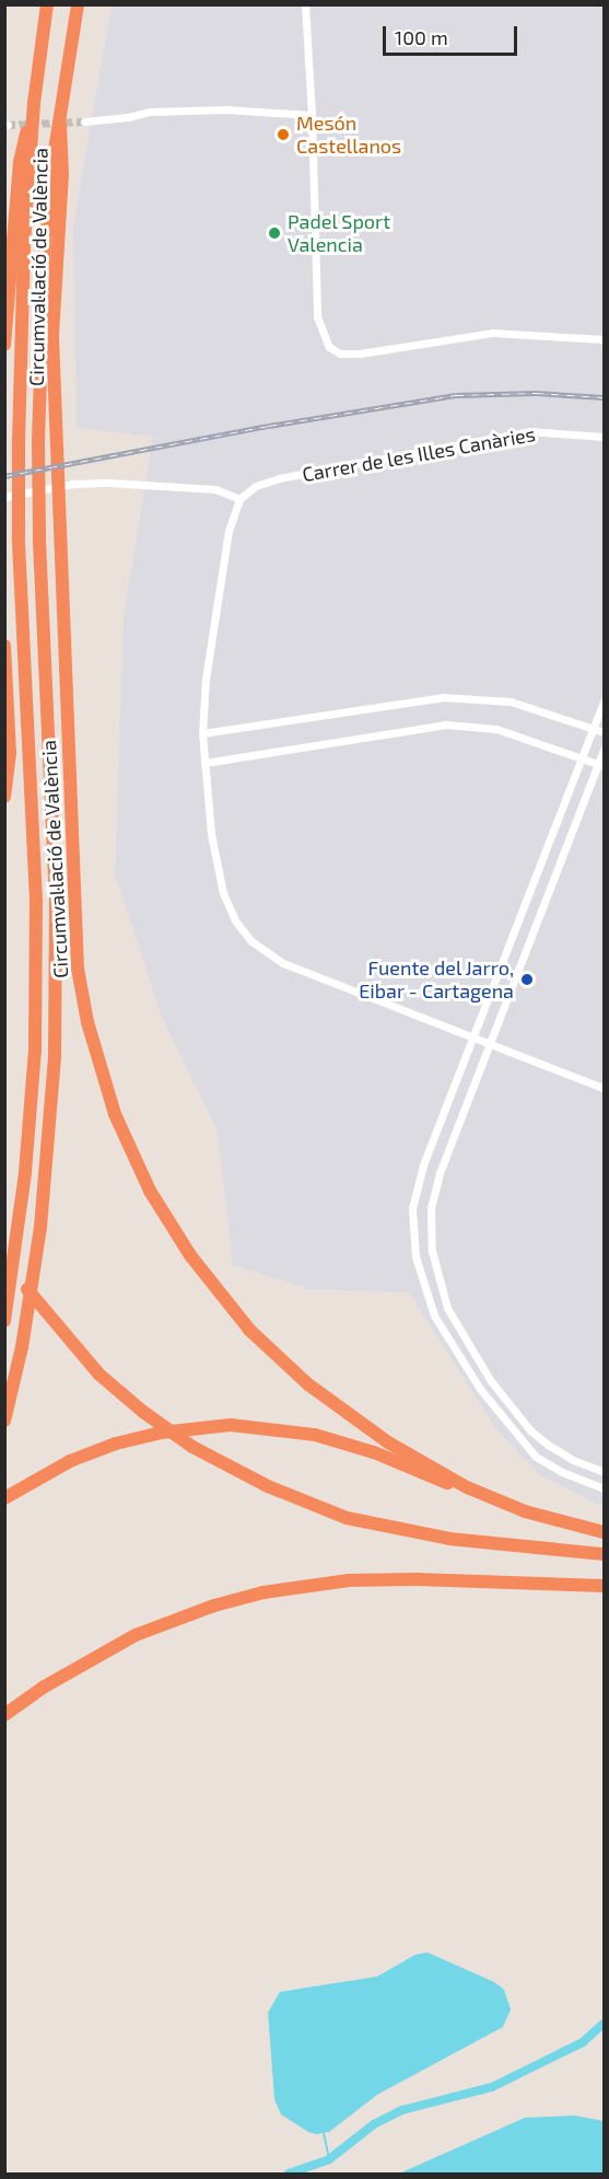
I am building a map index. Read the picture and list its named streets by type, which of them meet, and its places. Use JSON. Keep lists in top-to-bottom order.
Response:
{
  "streets": {
    "highway": ["Circumval·lació de València"],
    "street": ["Carrer de les Illes Canàries"]
  },
  "places": ["Mesón Castellanos", "Padel Sport Valencia", "Fuente del Jarro, Eibar - Cartagena"],
  "scale_bar": "100 m"
}
